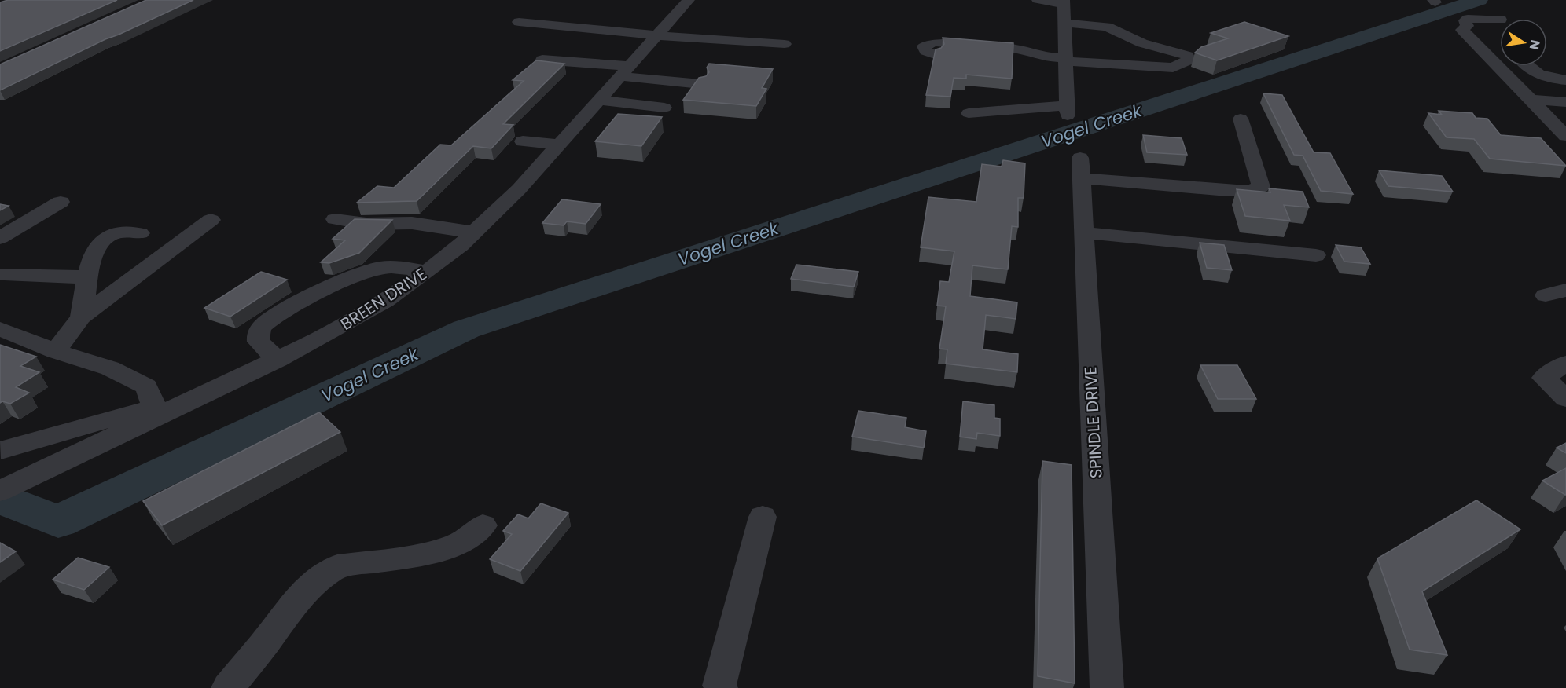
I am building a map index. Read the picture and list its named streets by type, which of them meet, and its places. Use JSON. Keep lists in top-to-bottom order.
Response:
{
  "streets": {
    "street": ["BREEN DRIVE", "SPINDLE DRIVE"]
  },
  "water": ["Vogel Creek"],
  "north": "right"
}
